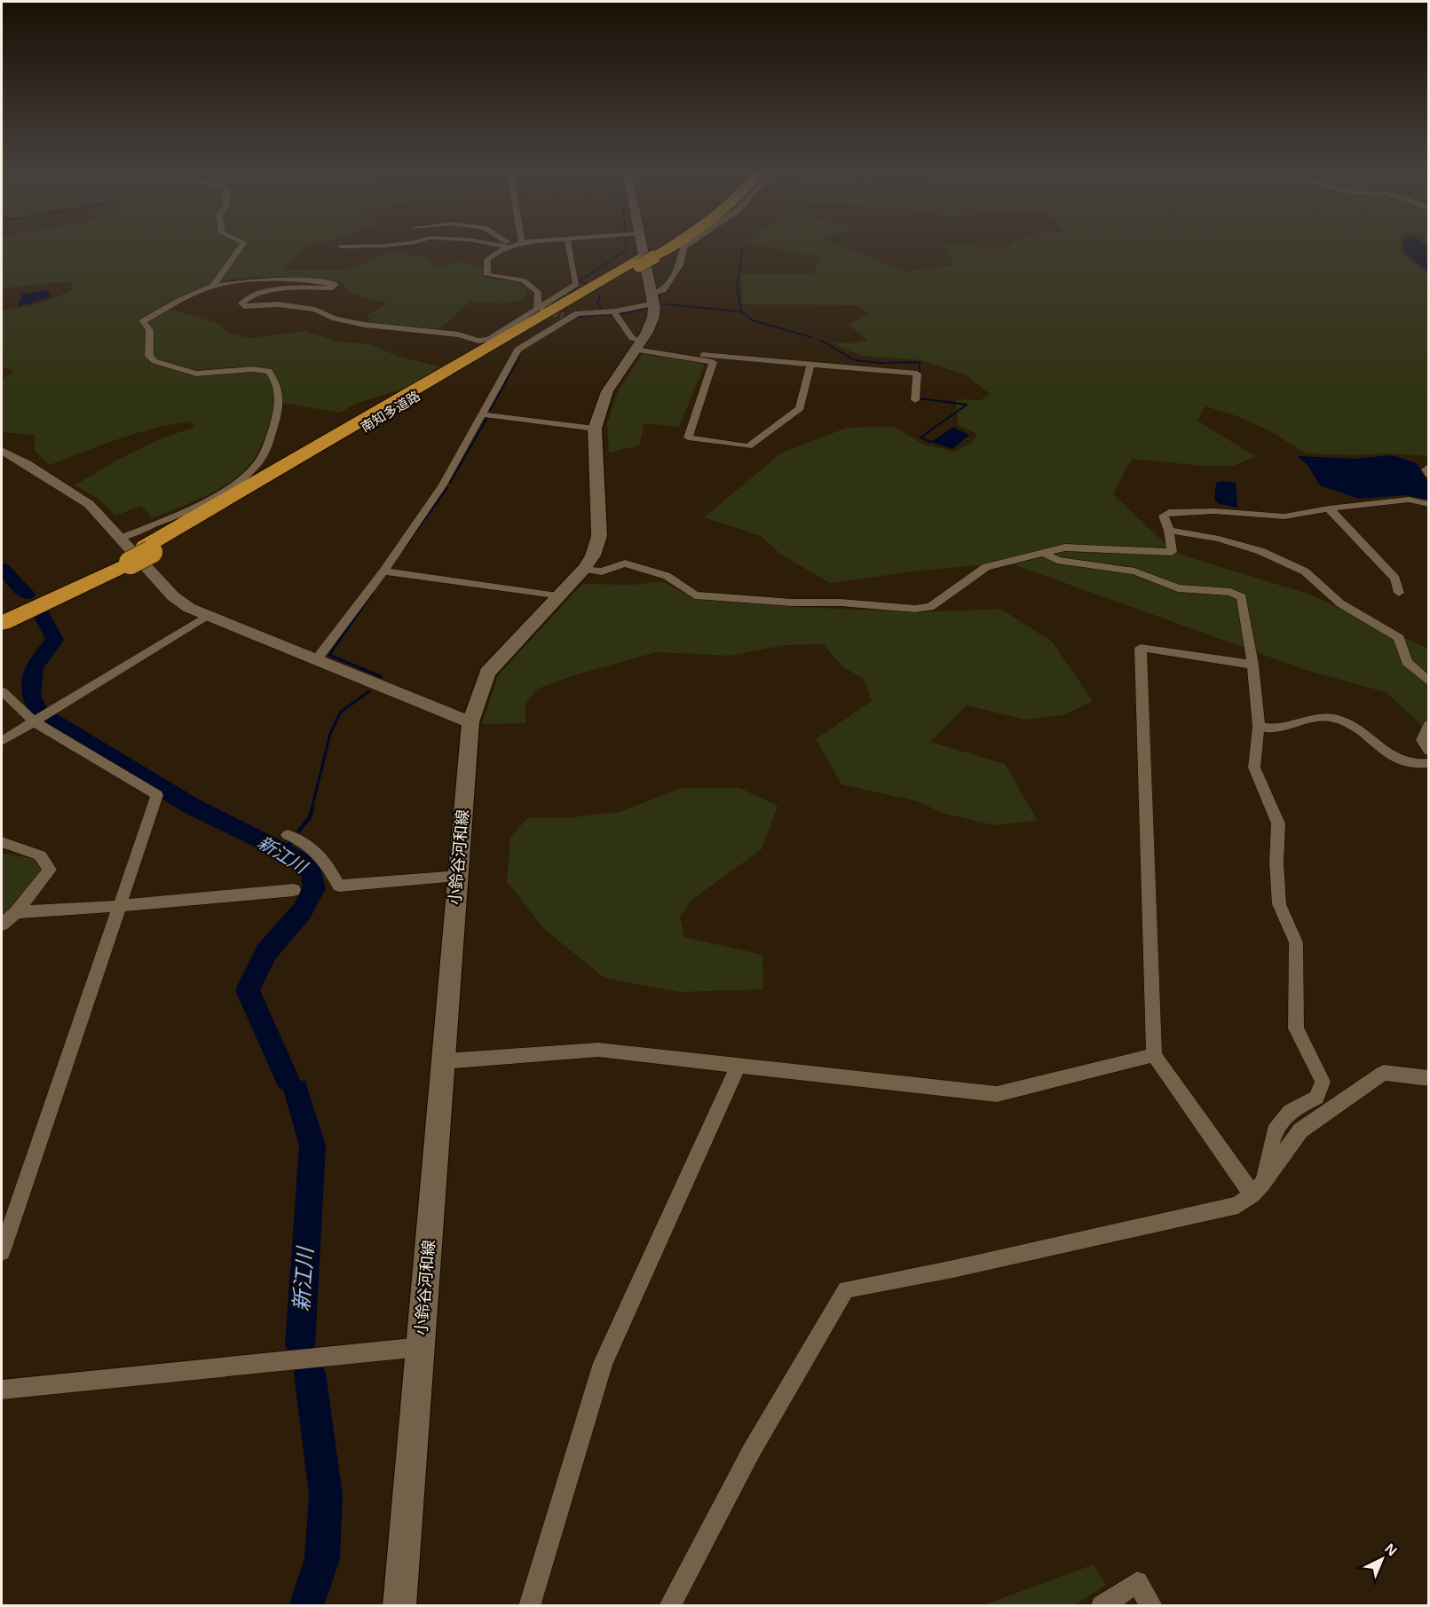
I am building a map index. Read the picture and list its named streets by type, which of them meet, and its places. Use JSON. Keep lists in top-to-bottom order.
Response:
{
  "streets": {
    "highway": ["南知多道路"],
    "main road": ["小鈴谷河和線"]
  },
  "water": ["新江川"],
  "north": "top right"
}
